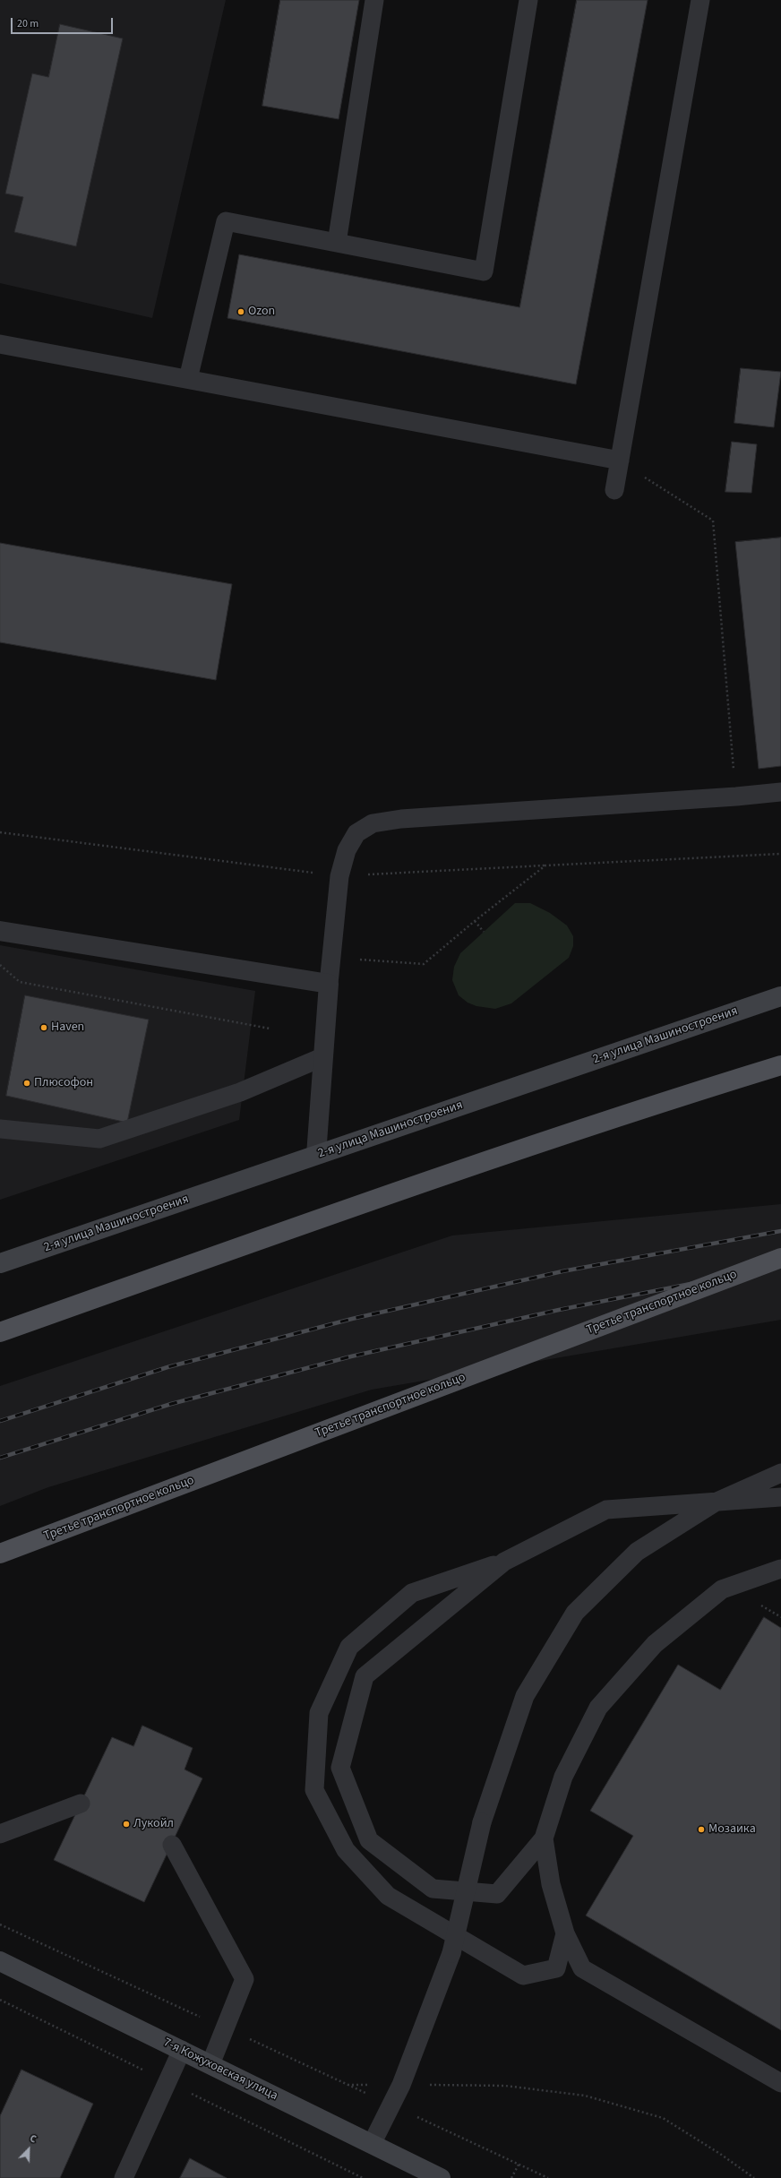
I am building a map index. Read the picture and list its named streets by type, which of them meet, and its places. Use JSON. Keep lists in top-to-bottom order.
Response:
{
  "streets": {
    "main road": ["2-я улица Машиностроения", "Третье транспортное кольцо", "7-я Кожуховская улица"]
  },
  "places": [
    "Ozon",
    "Haven",
    "Плюсофон",
    "Лукойл",
    "Мозаика"
  ],
  "scale_bar": "20 m",
  "north": "top right"
}
